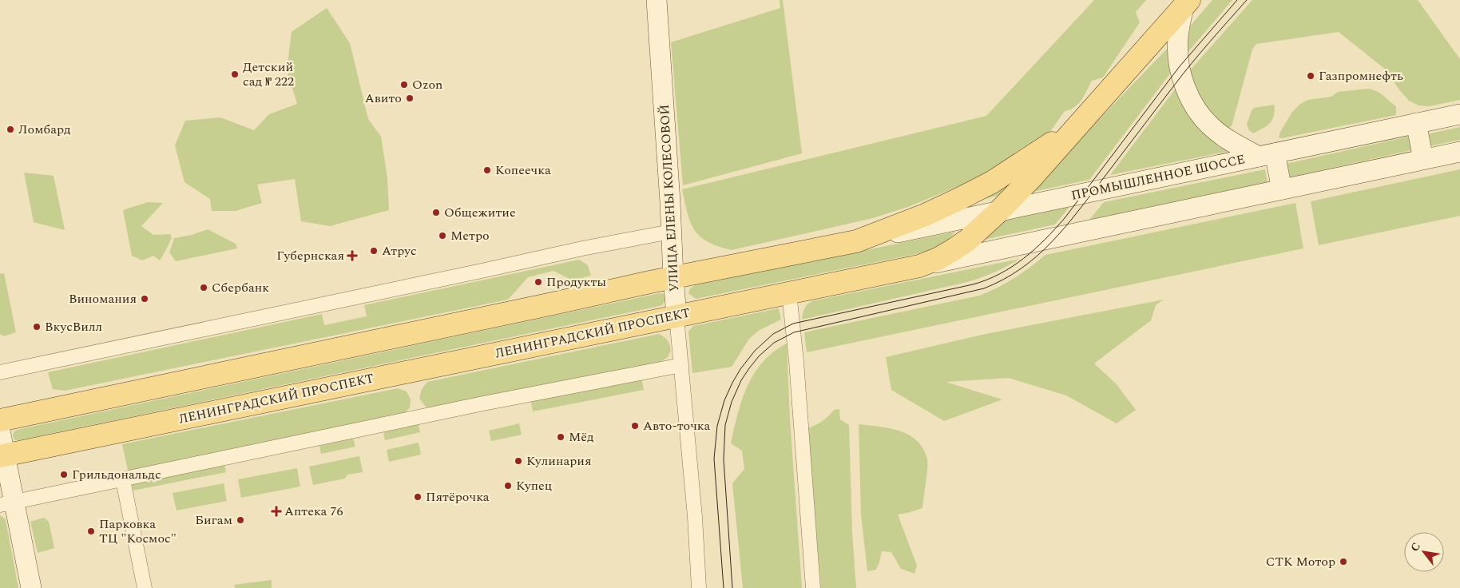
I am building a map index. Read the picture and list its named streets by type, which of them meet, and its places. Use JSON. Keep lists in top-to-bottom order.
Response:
{
  "streets": {
    "main road": ["ПРОМЫШЛЕННОЕ ШОССЕ", "УЛИЦА ЕЛЕНЫ КОЛЕСОВОЙ", "ЛЕНИНГРАДСКИЙ ПРОСПЕКТ"]
  },
  "crossings": [
    ["ПРОМЫШЛЕННОЕ ШОССЕ", "ЛЕНИНГРАДСКИЙ ПРОСПЕКТ"],
    ["УЛИЦА ЕЛЕНЫ КОЛЕСОВОЙ", "ЛЕНИНГРАДСКИЙ ПРОСПЕКТ"]
  ],
  "places": {
    "other": [
      "Детский сад № 222",
      "Газпромнефть",
      "Ozon",
      "Авито",
      "Ломбард",
      "Копеечка",
      "Общежитие",
      "Метро",
      "Атрус",
      "Продукты",
      "Сбербанк",
      "Виномания",
      "ВкусВилл",
      "Авто-точка",
      "Мёд",
      "Кулинария",
      "Грильдональдс",
      "Купец",
      "Пятёрочка",
      "Бигам",
      "Парковка ТЦ \"Космос\"",
      "СТК Мотор"
    ],
    "health": ["Губернская", "Аптека 76"]
  },
  "north": "top left"
}
